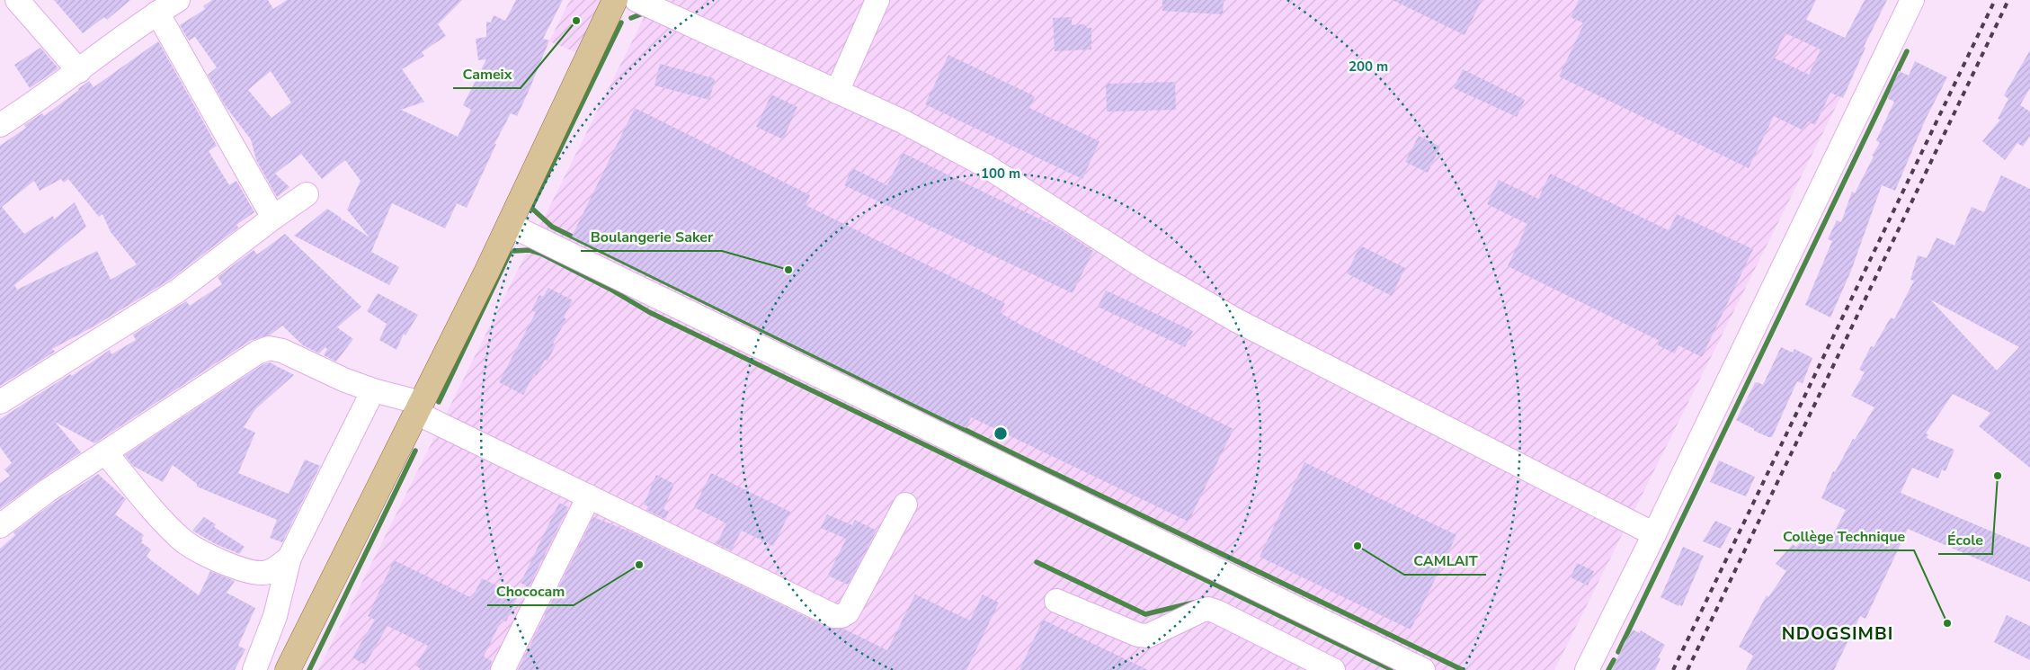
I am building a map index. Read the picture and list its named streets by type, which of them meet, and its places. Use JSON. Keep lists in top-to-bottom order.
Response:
{
  "districts": ["NDOGSIMBI"],
  "places": [
    "Cameix",
    "Boulangerie Saker",
    "École",
    "CAMLAIT",
    "Chococam",
    "Collège Technique"
  ],
  "rings": ["200 m", "100 m"]
}
